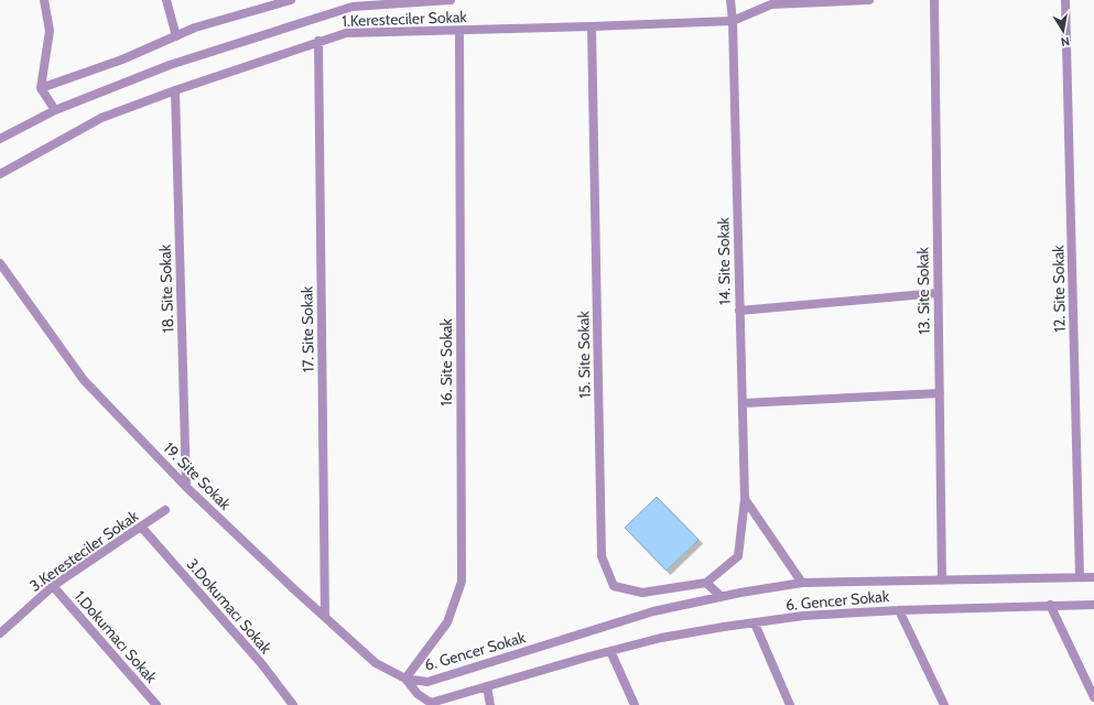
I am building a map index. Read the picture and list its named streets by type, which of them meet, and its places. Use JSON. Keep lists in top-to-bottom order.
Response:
{
  "streets": {
    "street": [
      "1.Keresteciler Sokak",
      "14. Site Sokak",
      "18. Site Sokak",
      "12. Site Sokak",
      "13. Site Sokak",
      "17. Site Sokak",
      "15. Site Sokak",
      "16. Site Sokak",
      "19. Site Sokak",
      "3.Keresteciler Sokak",
      "6. Gencer Sokak",
      "3.Dokumacı Sokak",
      "1.Dokumacı Sokak"
    ]
  },
  "crossings": [
    ["1.Keresteciler Sokak", "14. Site Sokak"],
    ["1.Keresteciler Sokak", "18. Site Sokak"],
    ["1.Keresteciler Sokak", "17. Site Sokak"],
    ["1.Keresteciler Sokak", "15. Site Sokak"],
    ["1.Keresteciler Sokak", "16. Site Sokak"],
    ["14. Site Sokak", "15. Site Sokak"],
    ["18. Site Sokak", "19. Site Sokak"],
    ["12. Site Sokak", "6. Gencer Sokak"],
    ["13. Site Sokak", "6. Gencer Sokak"],
    ["17. Site Sokak", "19. Site Sokak"],
    ["16. Site Sokak", "19. Site Sokak"],
    ["16. Site Sokak", "6. Gencer Sokak"],
    ["19. Site Sokak", "6. Gencer Sokak"],
    ["3.Keresteciler Sokak", "3.Dokumacı Sokak"],
    ["3.Keresteciler Sokak", "1.Dokumacı Sokak"]
  ],
  "north": "bottom"
}
